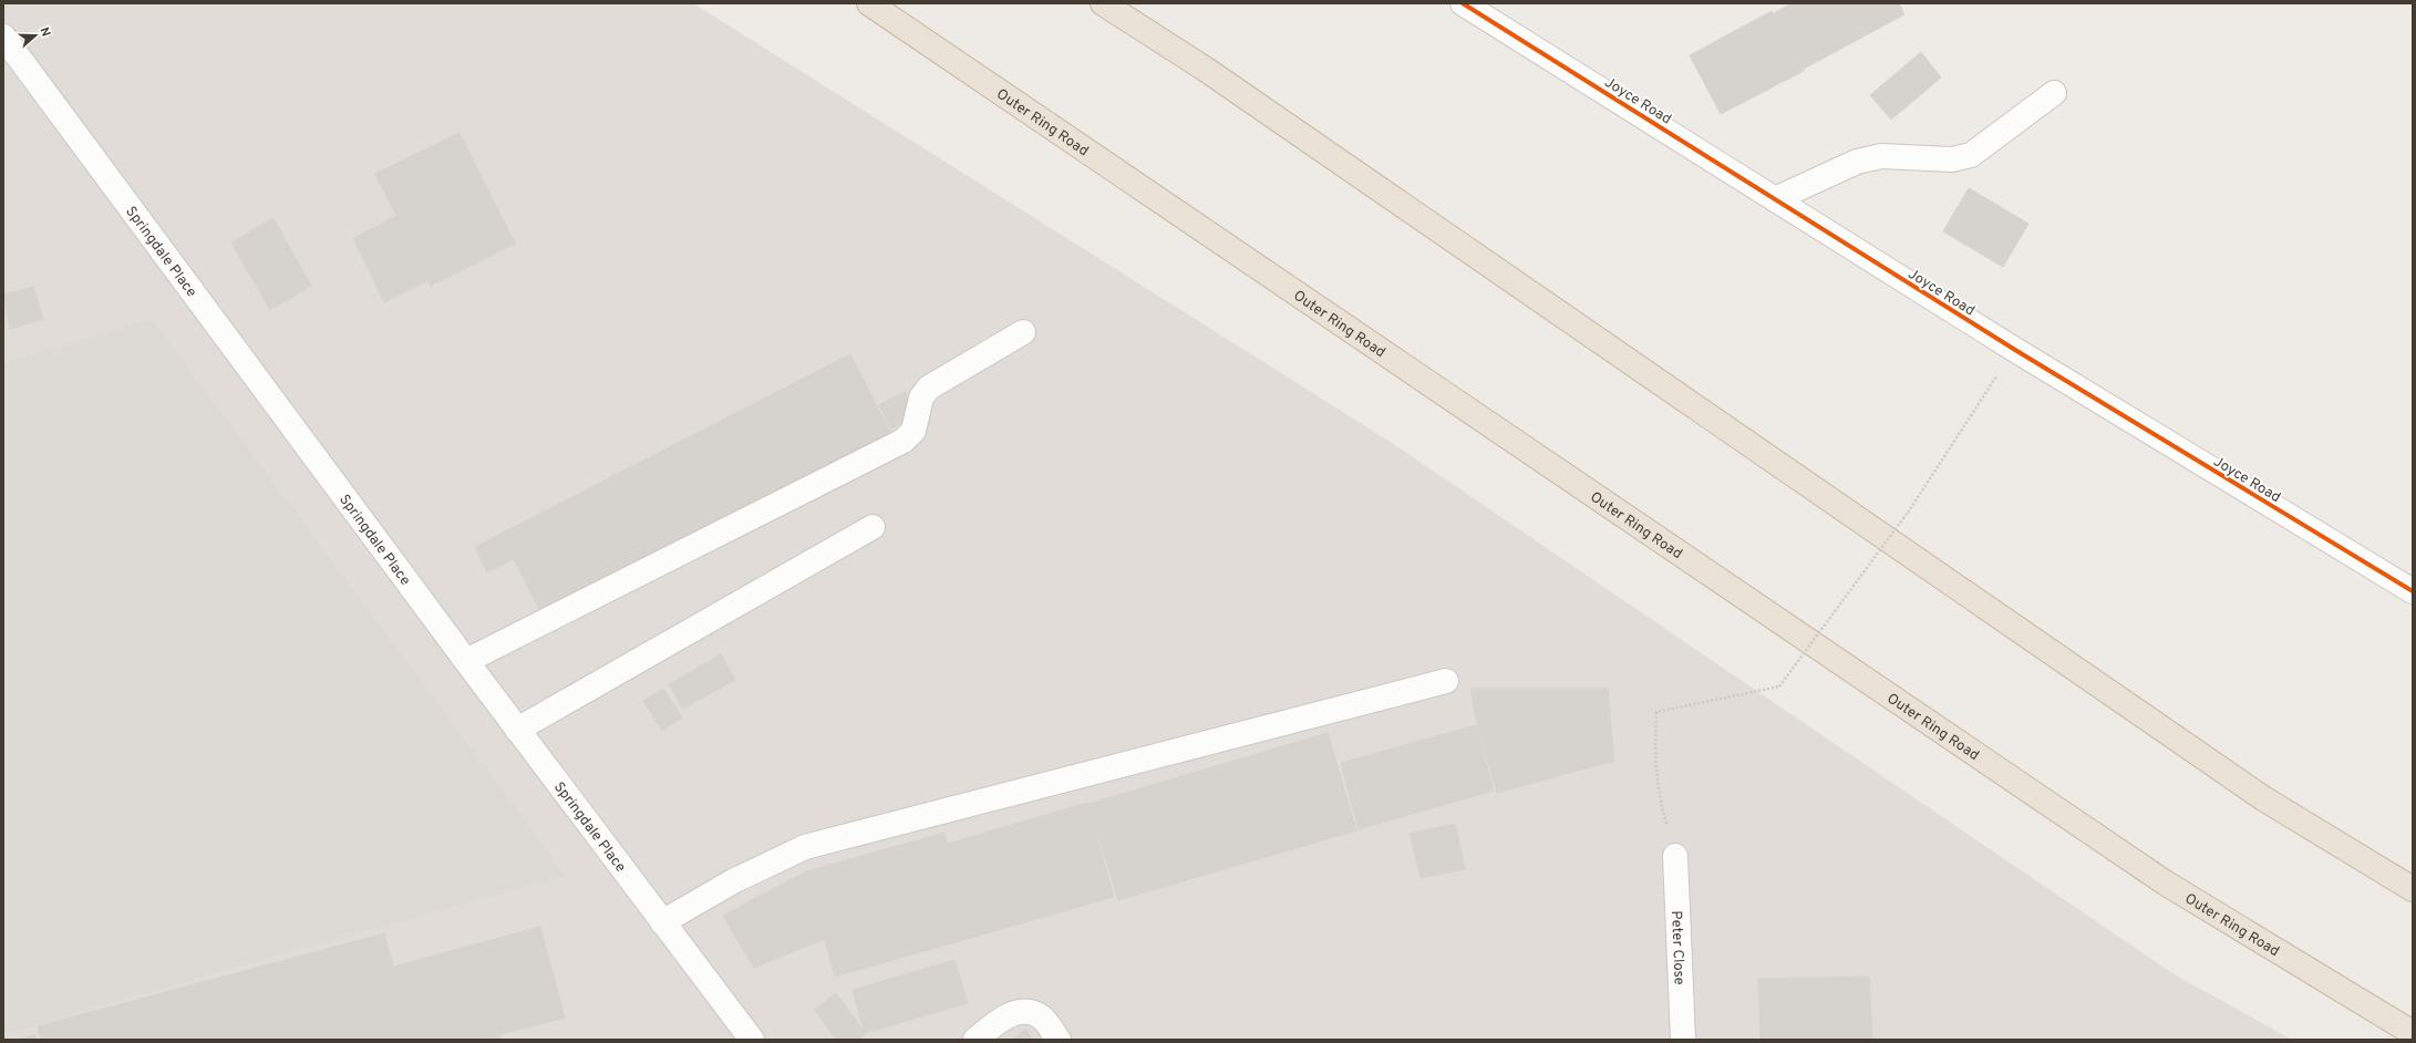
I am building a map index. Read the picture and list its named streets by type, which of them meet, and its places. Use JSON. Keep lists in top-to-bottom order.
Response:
{
  "streets": {
    "highway": ["Outer Ring Road"],
    "street": ["Joyce Road", "Springdale Place", "Peter Close"]
  },
  "north": "right"
}
